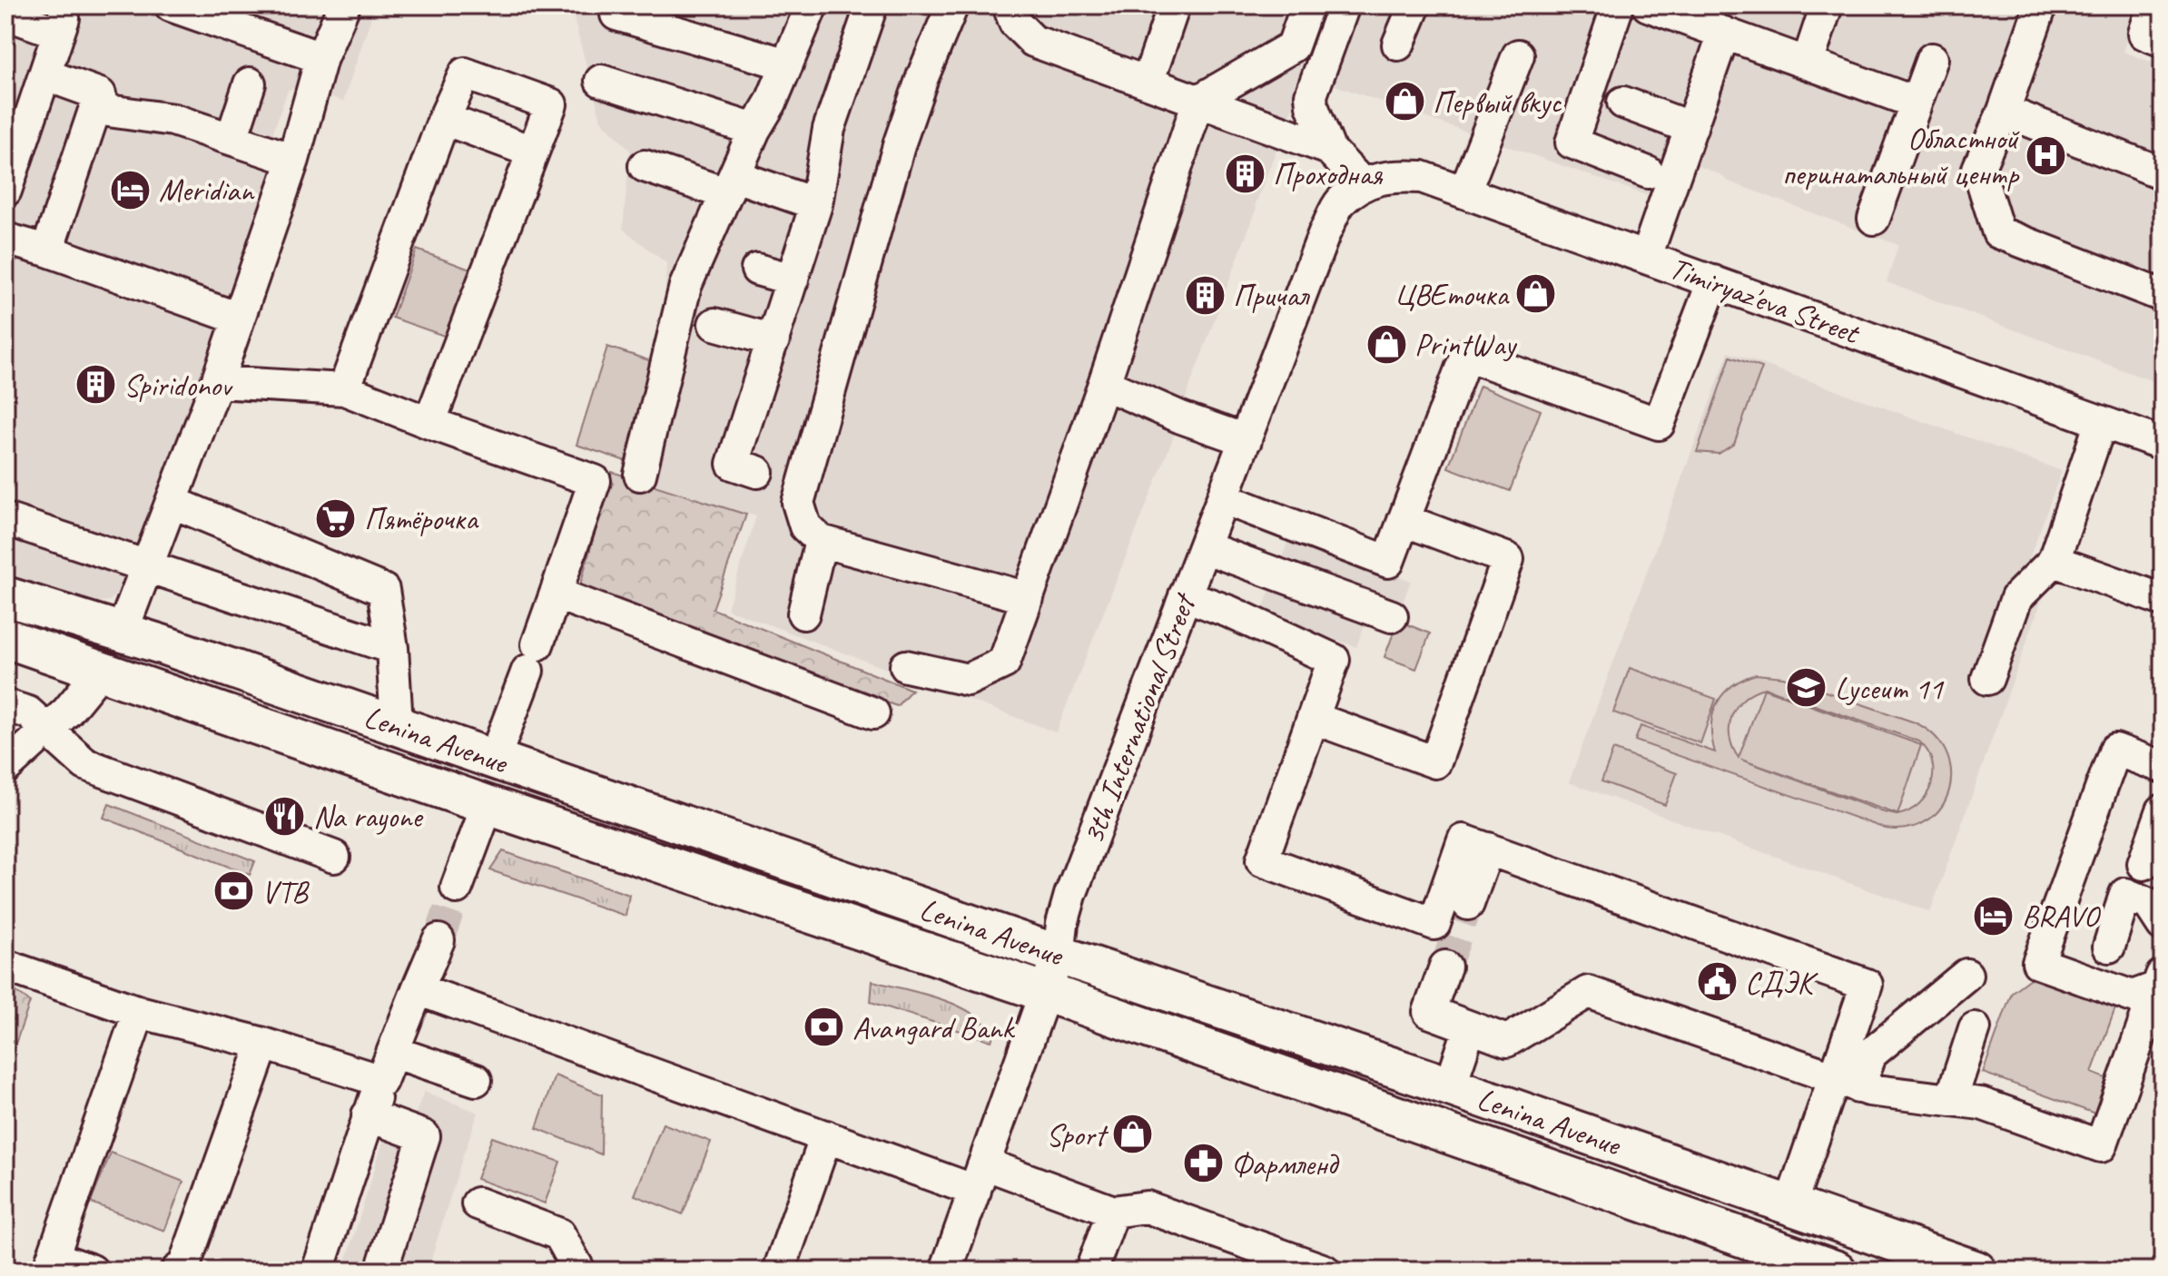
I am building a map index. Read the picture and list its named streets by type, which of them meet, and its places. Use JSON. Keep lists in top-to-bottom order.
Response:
{
  "streets": {
    "main road": ["Lenina Avenue"],
    "street": ["Timiryaz'eva Street", "3th International Street"]
  },
  "crossings": [
    ["Timiryaz'eva Street", "3th International Street"],
    ["3th International Street", "Lenina Avenue"]
  ],
  "places": {
    "shop": [
      "Первый вкус",
      "ЦВЕточка",
      "PrintWay",
      "Sport"
    ],
    "hospital": ["Областной перинатальный центр"],
    "building": ["Проходная", "Причал", "Spiridonov"],
    "hotel": ["Meridian", "BRAVO"],
    "supermarket": ["Пятёрочка"],
    "school or university": ["Lyceum 11"],
    "restaurant": ["Na rayone"],
    "bank": ["VTB", "Avangard Bank"],
    "public building": ["СДЭК"],
    "pharmacy": ["Фармленд"]
  }
}
